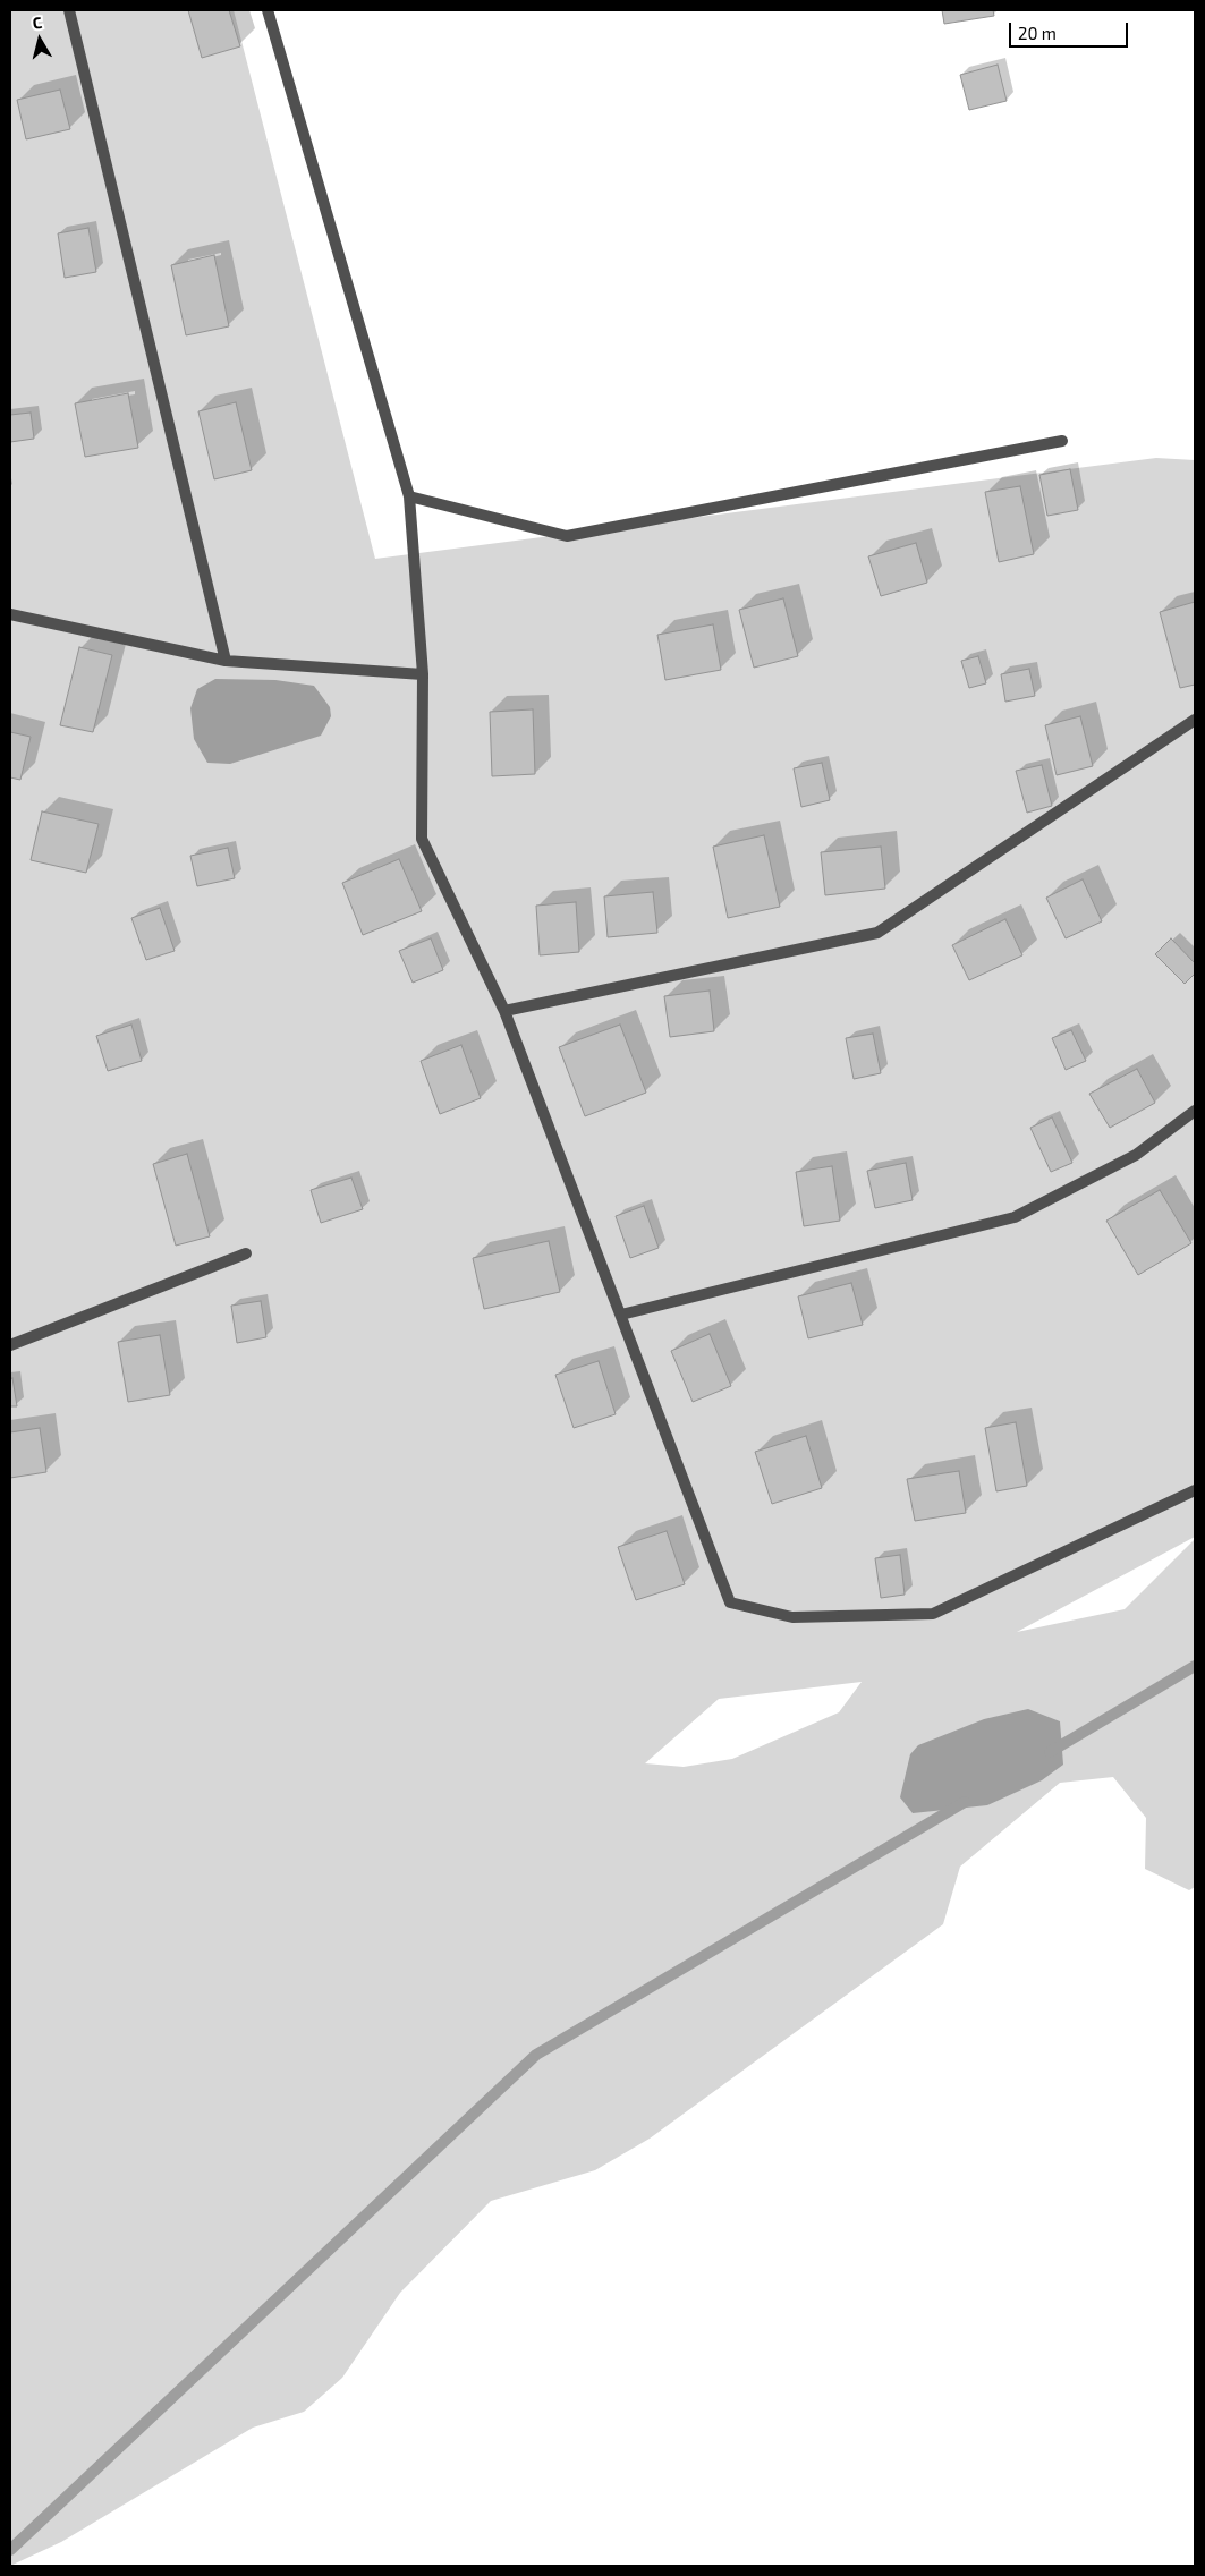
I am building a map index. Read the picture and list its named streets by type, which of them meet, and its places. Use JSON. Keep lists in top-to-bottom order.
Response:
{
  "scale_bar": "20 m",
  "north": "top"
}
